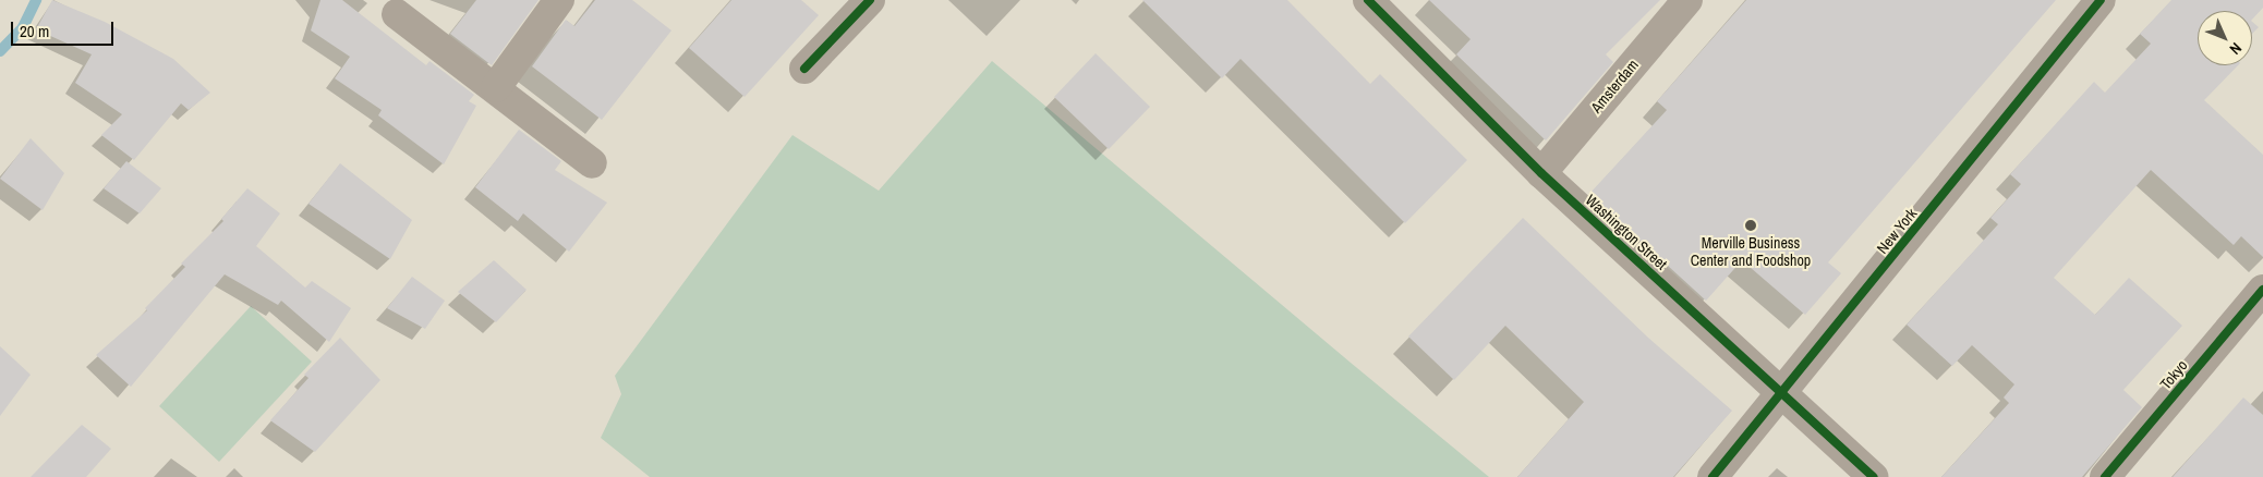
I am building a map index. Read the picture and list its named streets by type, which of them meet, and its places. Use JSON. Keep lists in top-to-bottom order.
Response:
{
  "streets": {
    "street": [
      "Amsterdam",
      "New York",
      "Washington Street",
      "Tokyo"
    ]
  },
  "crossings": [
    ["Amsterdam", "Washington Street"],
    ["New York", "Washington Street"]
  ],
  "places": ["Merville Business Center and Foodshop"],
  "scale_bar": "20 m",
  "north": "bottom right"
}
